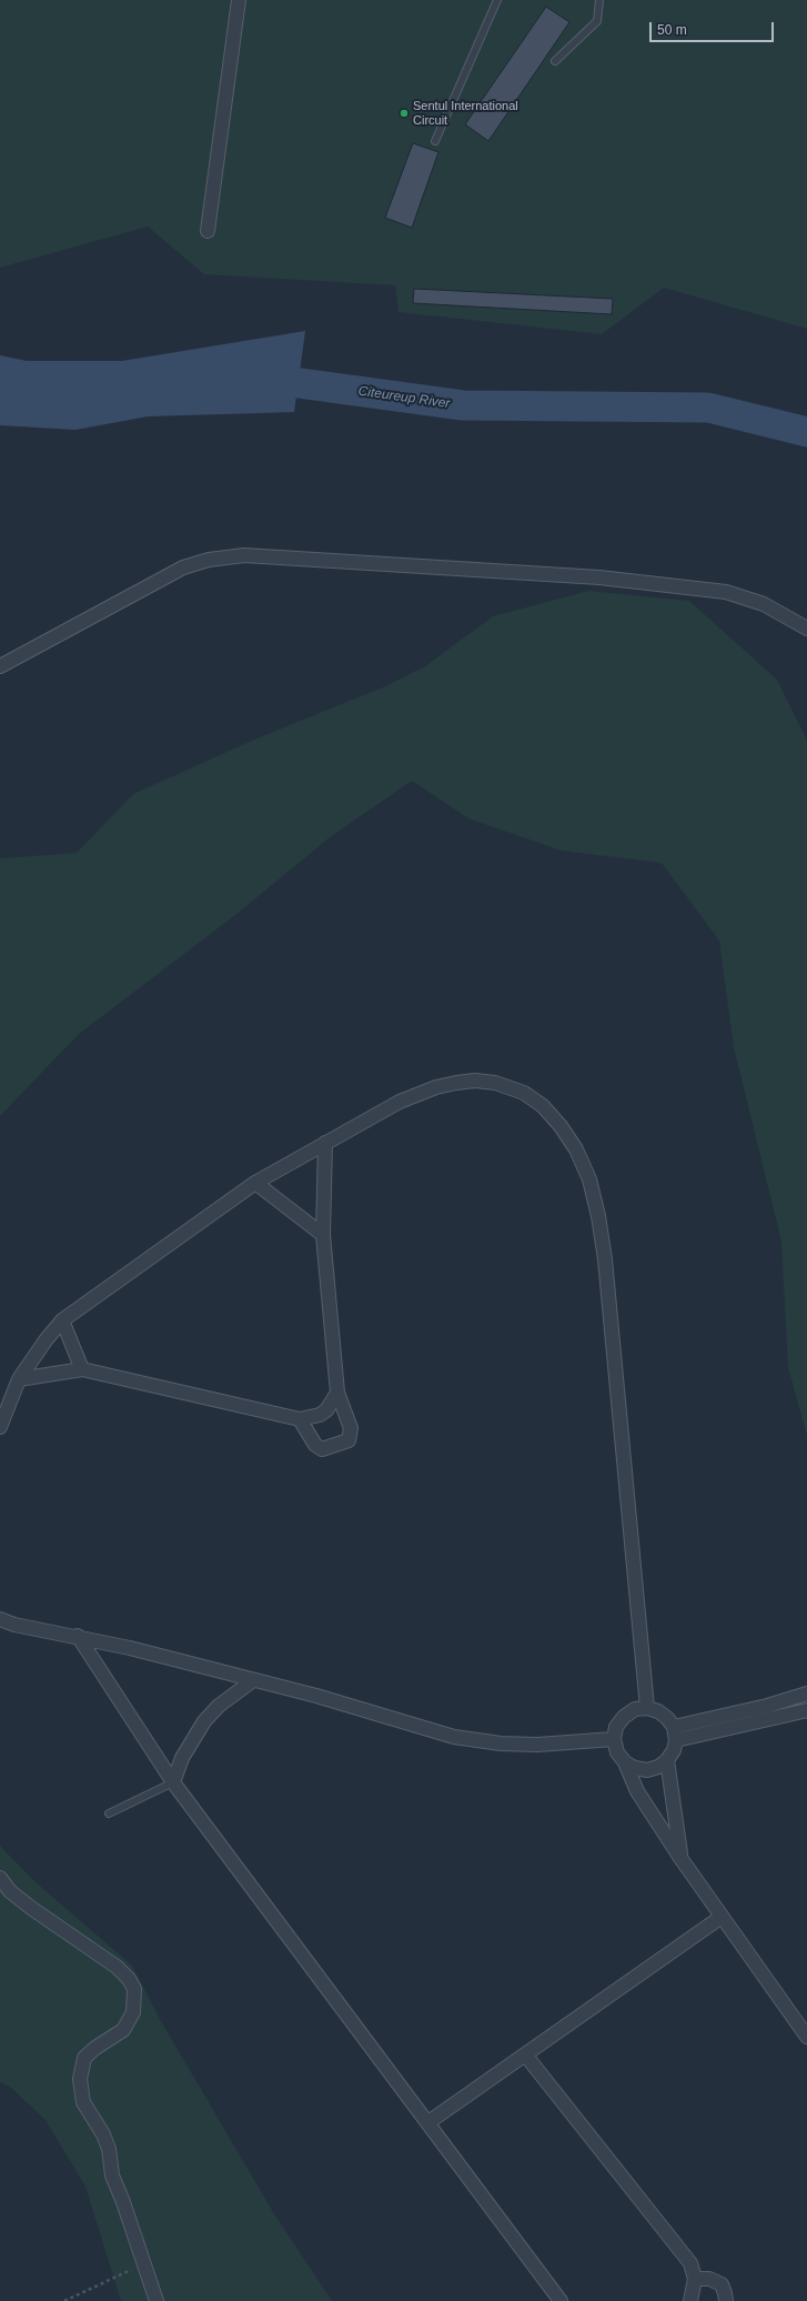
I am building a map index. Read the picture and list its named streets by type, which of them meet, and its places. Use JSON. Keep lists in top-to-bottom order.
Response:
{
  "water": ["Citeureup River"],
  "places": ["Sentul International Circuit"],
  "scale_bar": "50 m"
}
